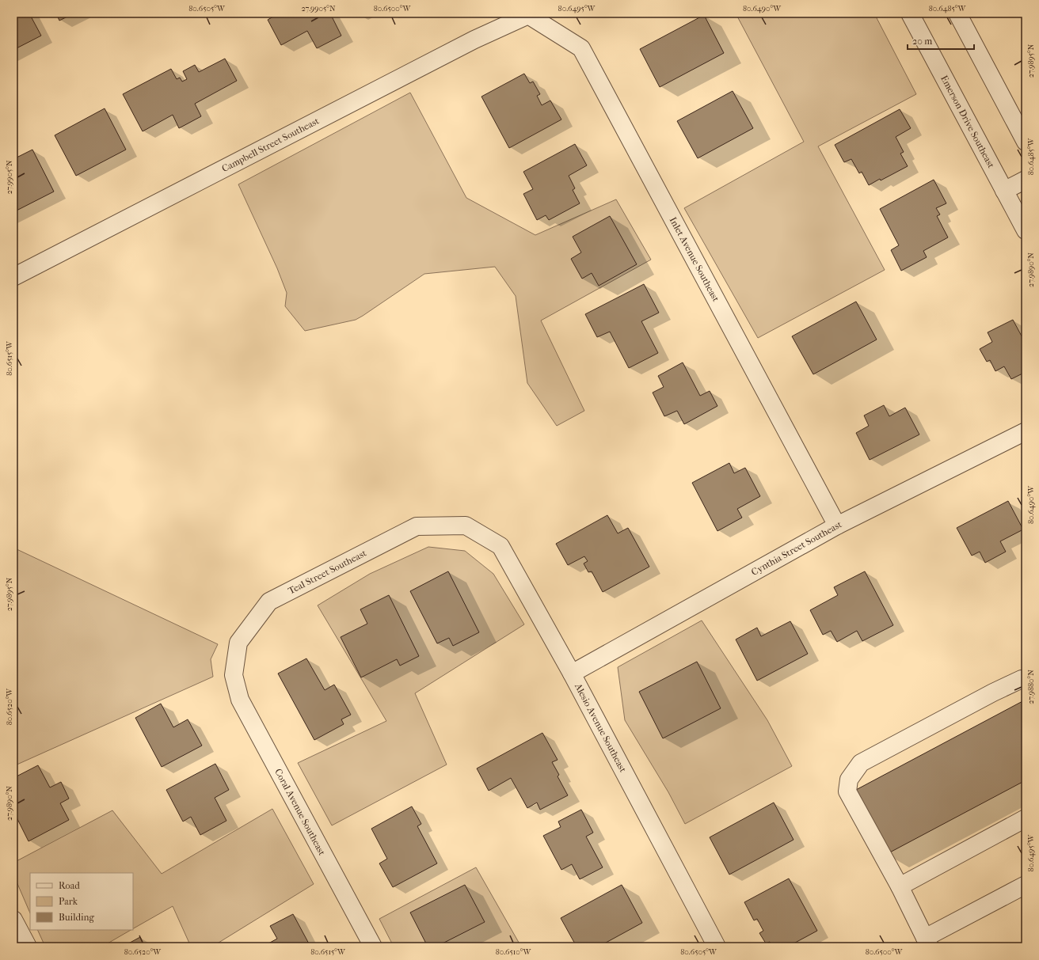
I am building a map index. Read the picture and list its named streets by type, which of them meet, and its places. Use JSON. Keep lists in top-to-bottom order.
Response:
{
  "streets": {
    "street": [
      "Emerson Drive Southeast",
      "Campbell Street Southeast",
      "Inlet Avenue Southeast",
      "Cynthia Street Southeast",
      "Teal Street Southeast",
      "Alesio Avenue Southeast",
      "Coral Avenue Southeast"
    ]
  },
  "crossings": [
    ["Campbell Street Southeast", "Inlet Avenue Southeast"],
    ["Inlet Avenue Southeast", "Cynthia Street Southeast"],
    ["Cynthia Street Southeast", "Alesio Avenue Southeast"],
    ["Teal Street Southeast", "Alesio Avenue Southeast"],
    ["Teal Street Southeast", "Coral Avenue Southeast"]
  ],
  "legend": ["Road", "Park", "Building"],
  "scale_bar": "20 m",
  "coordinates": [
    "80.6505°W",
    "27.9905°N",
    "80.6500°W",
    "80.6495°W",
    "80.6490°W",
    "80.6485°W",
    "27.9895°N",
    "27.9890°N",
    "80.6515°W",
    "27.9880°N",
    "80.6520°W",
    "80.6510°W"
  ]
}
